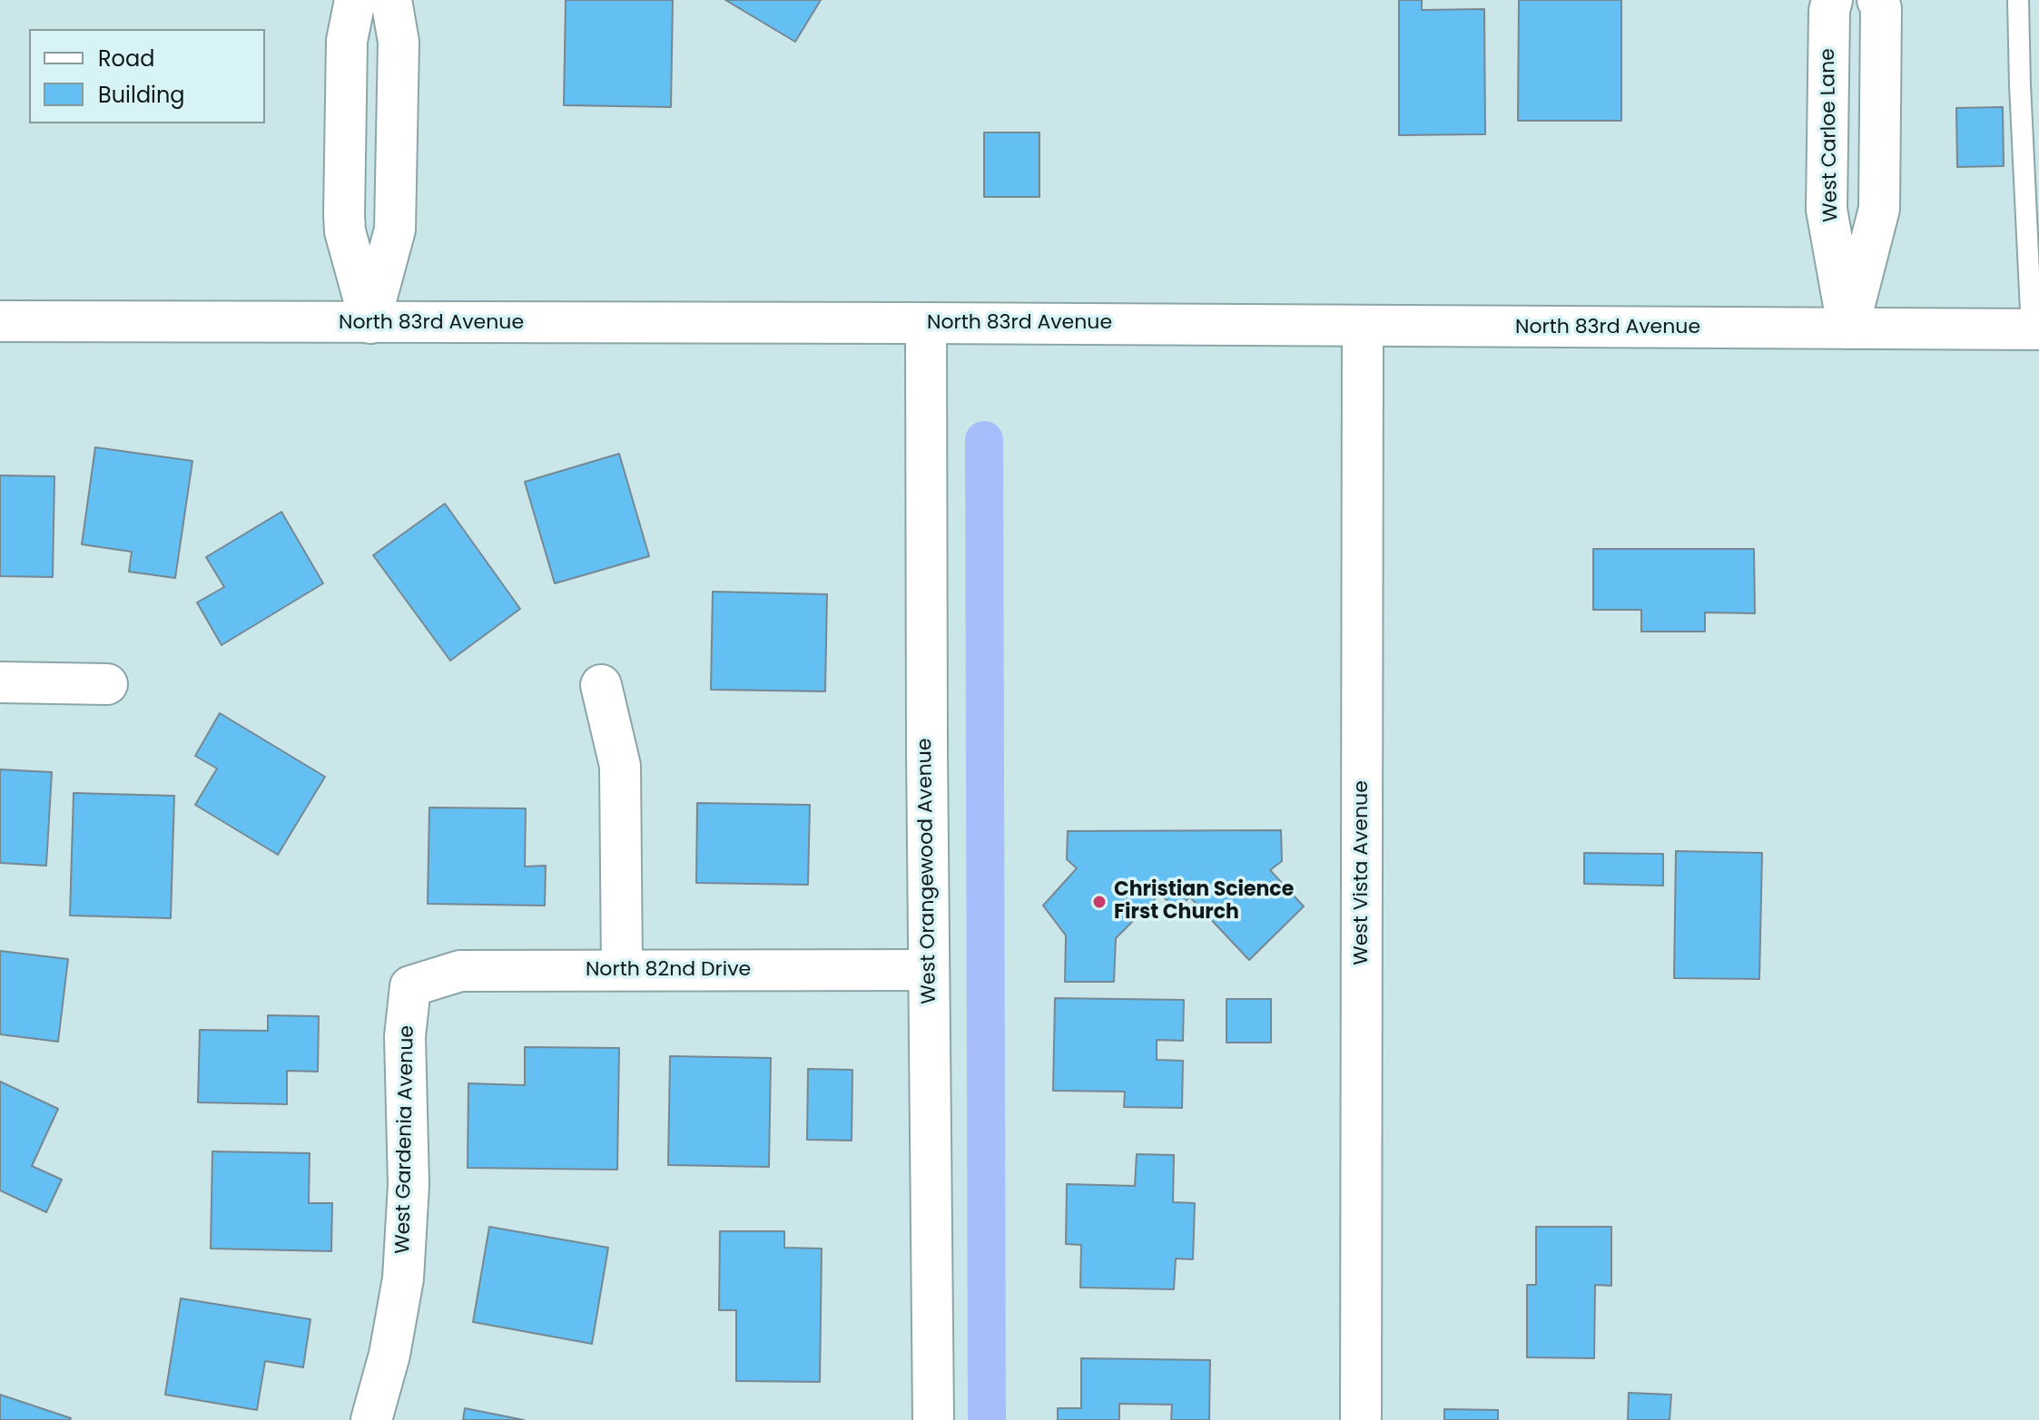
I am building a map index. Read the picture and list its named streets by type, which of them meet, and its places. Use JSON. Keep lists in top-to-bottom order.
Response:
{
  "streets": {
    "street": [
      "West Carloe Lane",
      "North 83rd Avenue",
      "West Orangewood Avenue",
      "West Vista Avenue",
      "North 82nd Drive",
      "West Gardenia Avenue"
    ]
  },
  "crossings": [
    ["West Carloe Lane", "North 83rd Avenue"],
    ["North 83rd Avenue", "West Orangewood Avenue"],
    ["North 83rd Avenue", "West Vista Avenue"],
    ["West Orangewood Avenue", "North 82nd Drive"],
    ["North 82nd Drive", "West Gardenia Avenue"]
  ],
  "places": ["Christian Science First Church"],
  "legend": ["Road", "Building"]
}
